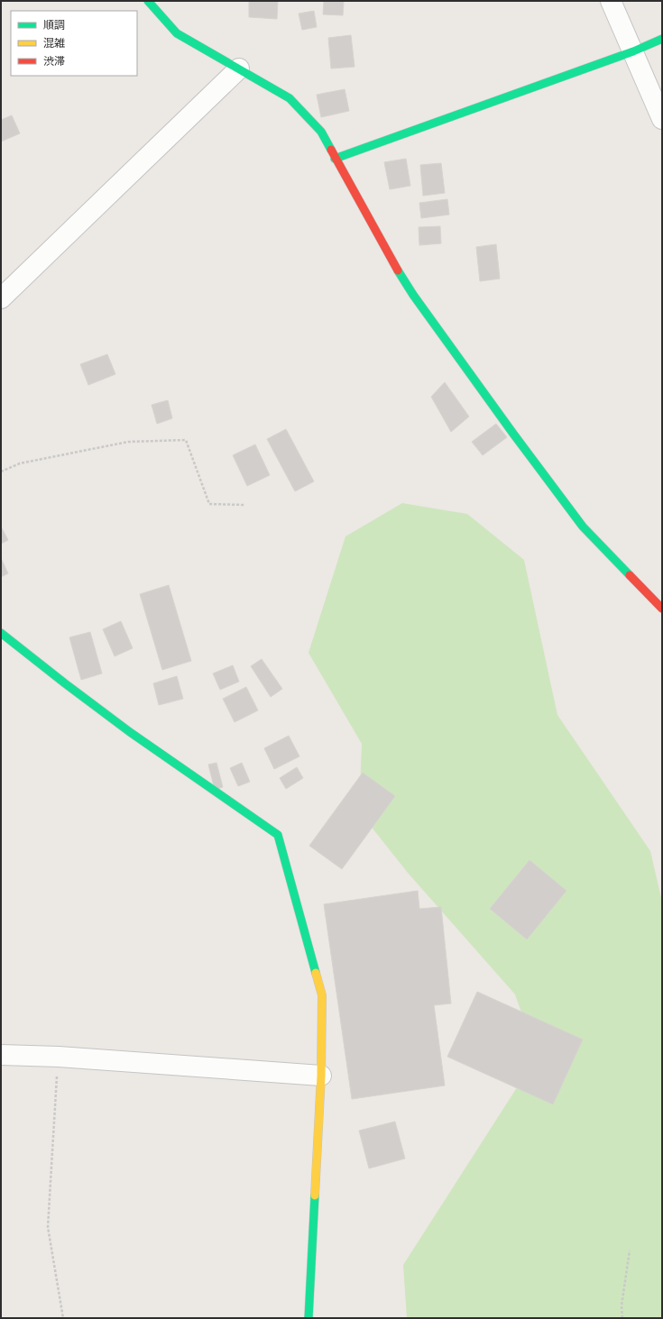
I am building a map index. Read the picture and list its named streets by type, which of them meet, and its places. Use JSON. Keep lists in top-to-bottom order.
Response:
{
  "legend": ["順調", "混雑", "渋滞"]
}
